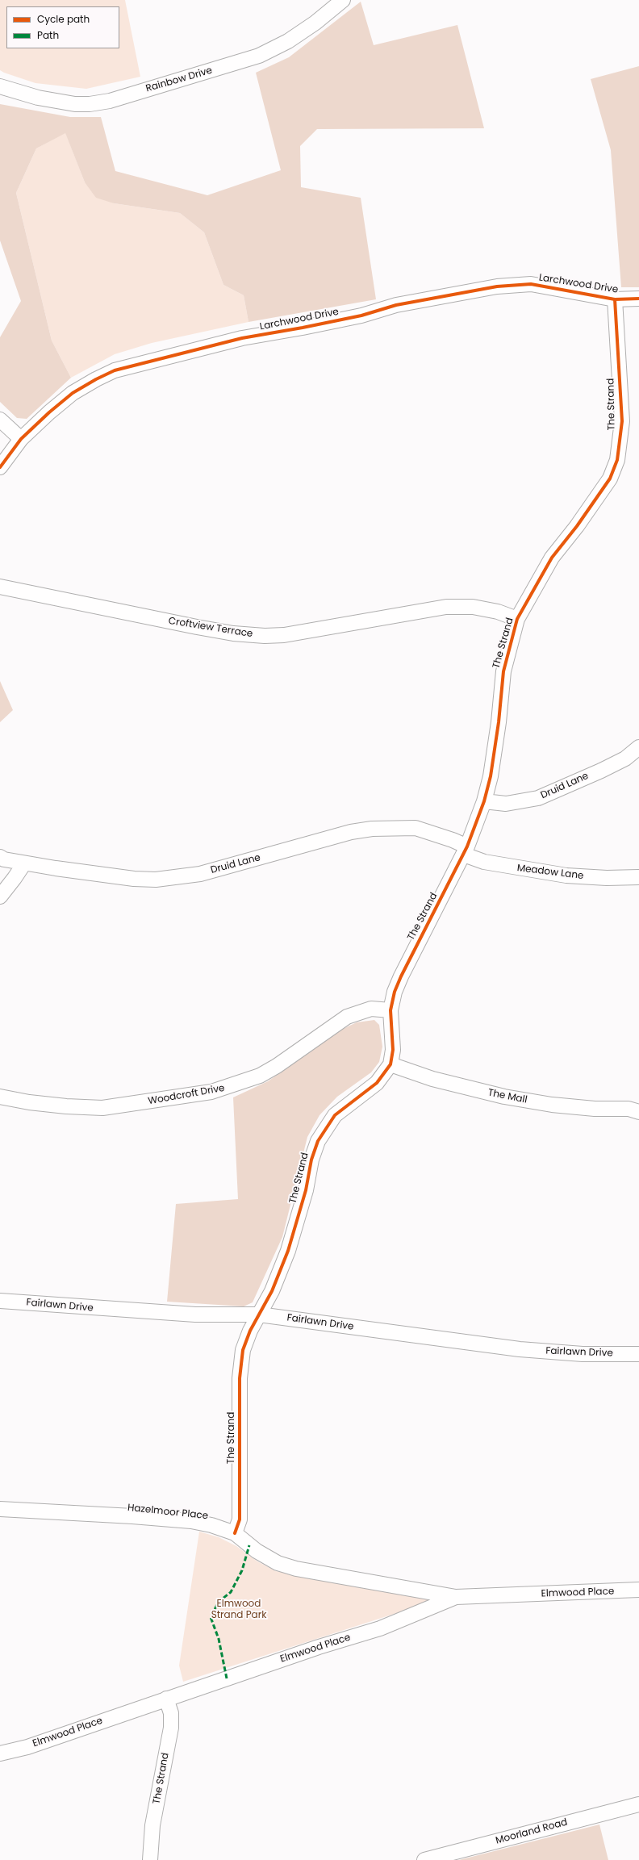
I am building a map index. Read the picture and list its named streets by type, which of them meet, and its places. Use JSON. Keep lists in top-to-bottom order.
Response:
{
  "streets": {
    "street": [
      "Rainbow Drive",
      "Larchwood Drive",
      "The Strand",
      "Croftview Terrace",
      "Druid Lane",
      "Meadow Lane",
      "Woodcroft Drive",
      "The Mall",
      "Fairlawn Drive",
      "Hazelmoor Place",
      "Elmwood Place",
      "Moorland Road"
    ]
  },
  "crossings": [
    ["Larchwood Drive", "The Strand"],
    ["The Strand", "Croftview Terrace"],
    ["The Strand", "Druid Lane"],
    ["The Strand", "Meadow Lane"],
    ["The Strand", "Woodcroft Drive"],
    ["The Strand", "The Mall"],
    ["The Strand", "Fairlawn Drive"],
    ["The Strand", "Hazelmoor Place"],
    ["The Strand", "Elmwood Place"],
    ["Druid Lane", "Meadow Lane"],
    ["Hazelmoor Place", "Elmwood Place"]
  ],
  "parks": ["Elmwood Strand Park"],
  "legend": ["Cycle path", "Path"]
}
